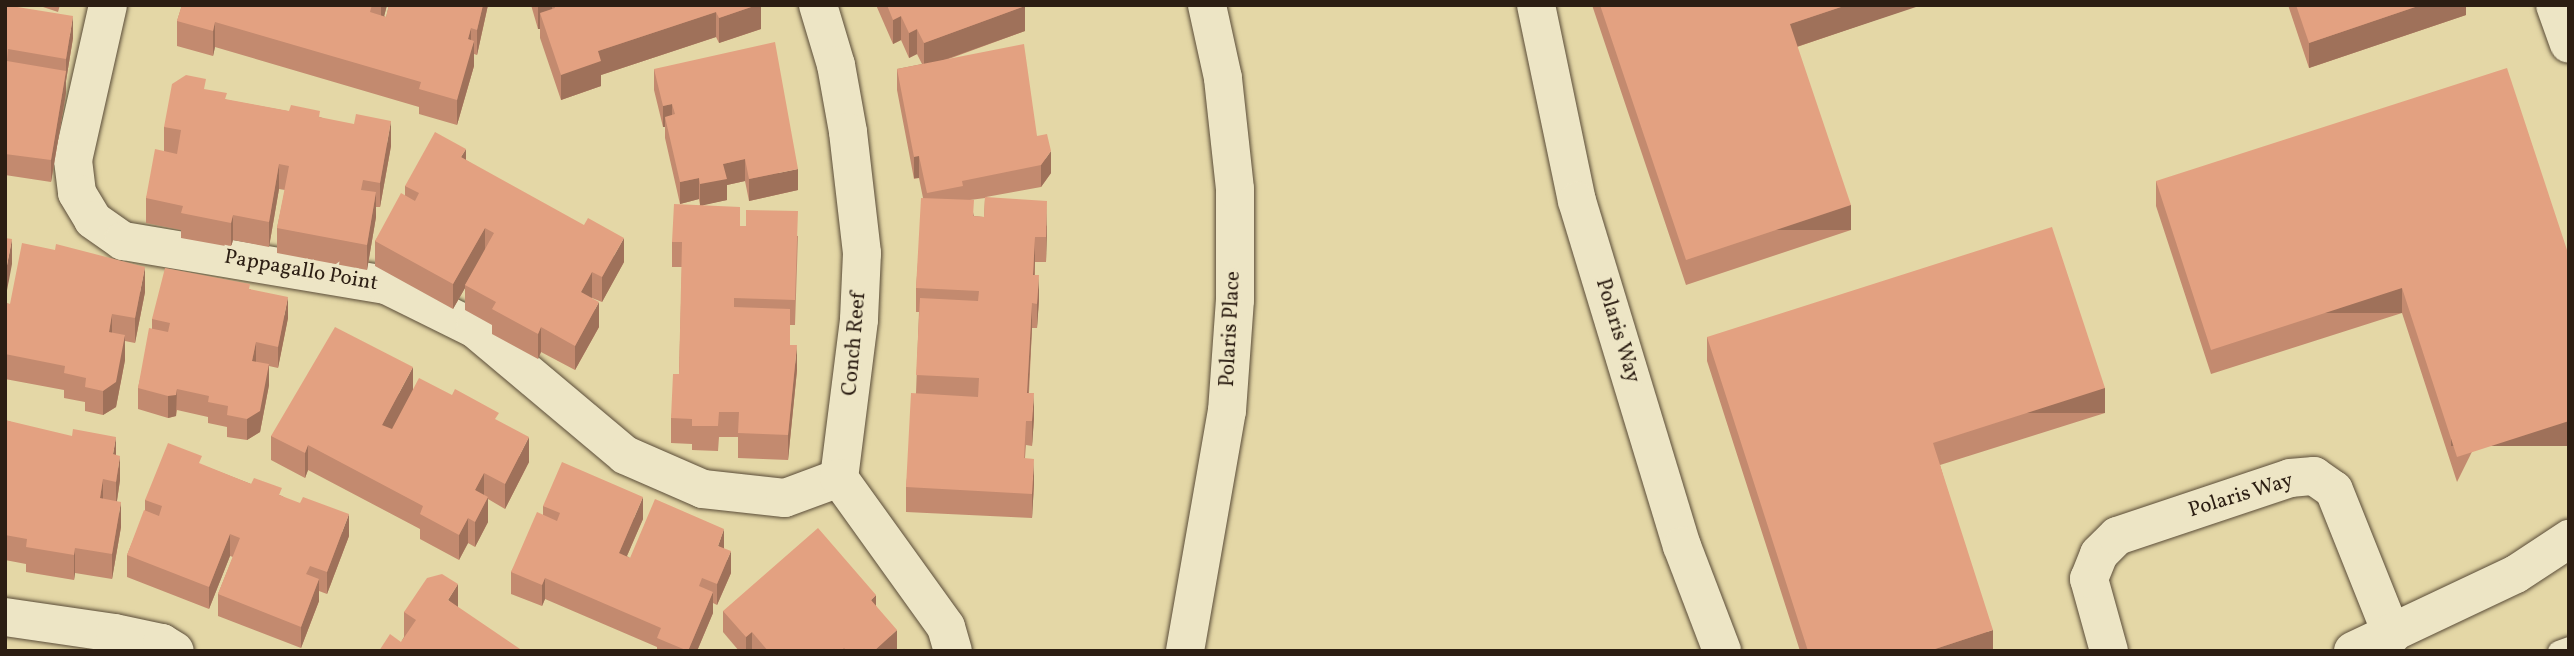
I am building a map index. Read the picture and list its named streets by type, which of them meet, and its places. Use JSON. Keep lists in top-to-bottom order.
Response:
{
  "streets": {
    "street": [
      "Pappagallo Point",
      "Polaris Place",
      "Polaris Way",
      "Conch Reef"
    ]
  },
  "crossings": [
    ["Pappagallo Point", "Conch Reef"]
  ]
}
